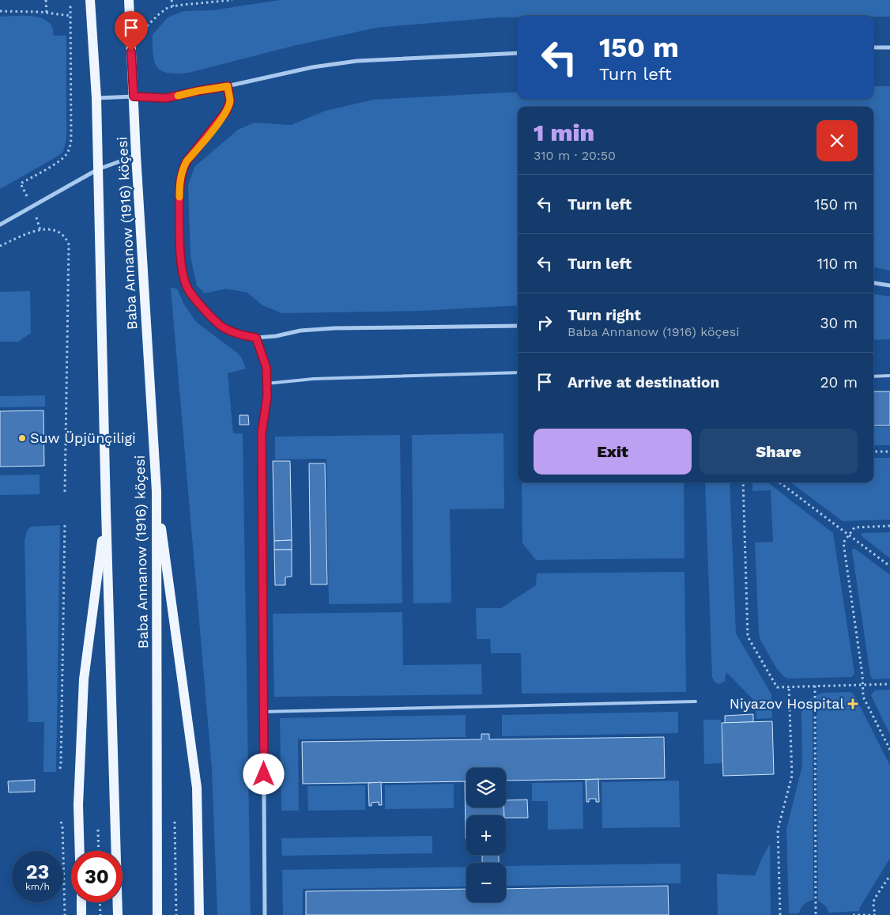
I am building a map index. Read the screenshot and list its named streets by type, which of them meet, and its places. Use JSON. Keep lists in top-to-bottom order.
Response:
{
  "streets": {
    "main road": ["Baba Annanow (1916) köçesi"]
  },
  "places": {
    "other": ["Suw Üpjünçiligi"],
    "health": ["Niyazov Hospital"]
  },
  "page": {
    "turn": ["150 m", "Turn left"],
    "heading": ["1 min", "310 m · 20:50"],
    "list": [
      {
        "name": "Turn left",
        "value": "150 m"
      },
      {
        "name": "Turn left",
        "value": "110 m"
      },
      {
        "name": "Turn right",
        "note": "Baba Annanow (1916) köçesi",
        "value": "30 m"
      },
      {
        "name": "Arrive at destination",
        "value": "20 m"
      }
    ],
    "buttons": ["Exit", "Share"],
    "map_buttons": ["+", "−"],
    "speed": "23 km/h",
    "limit": "30"
  }
}
